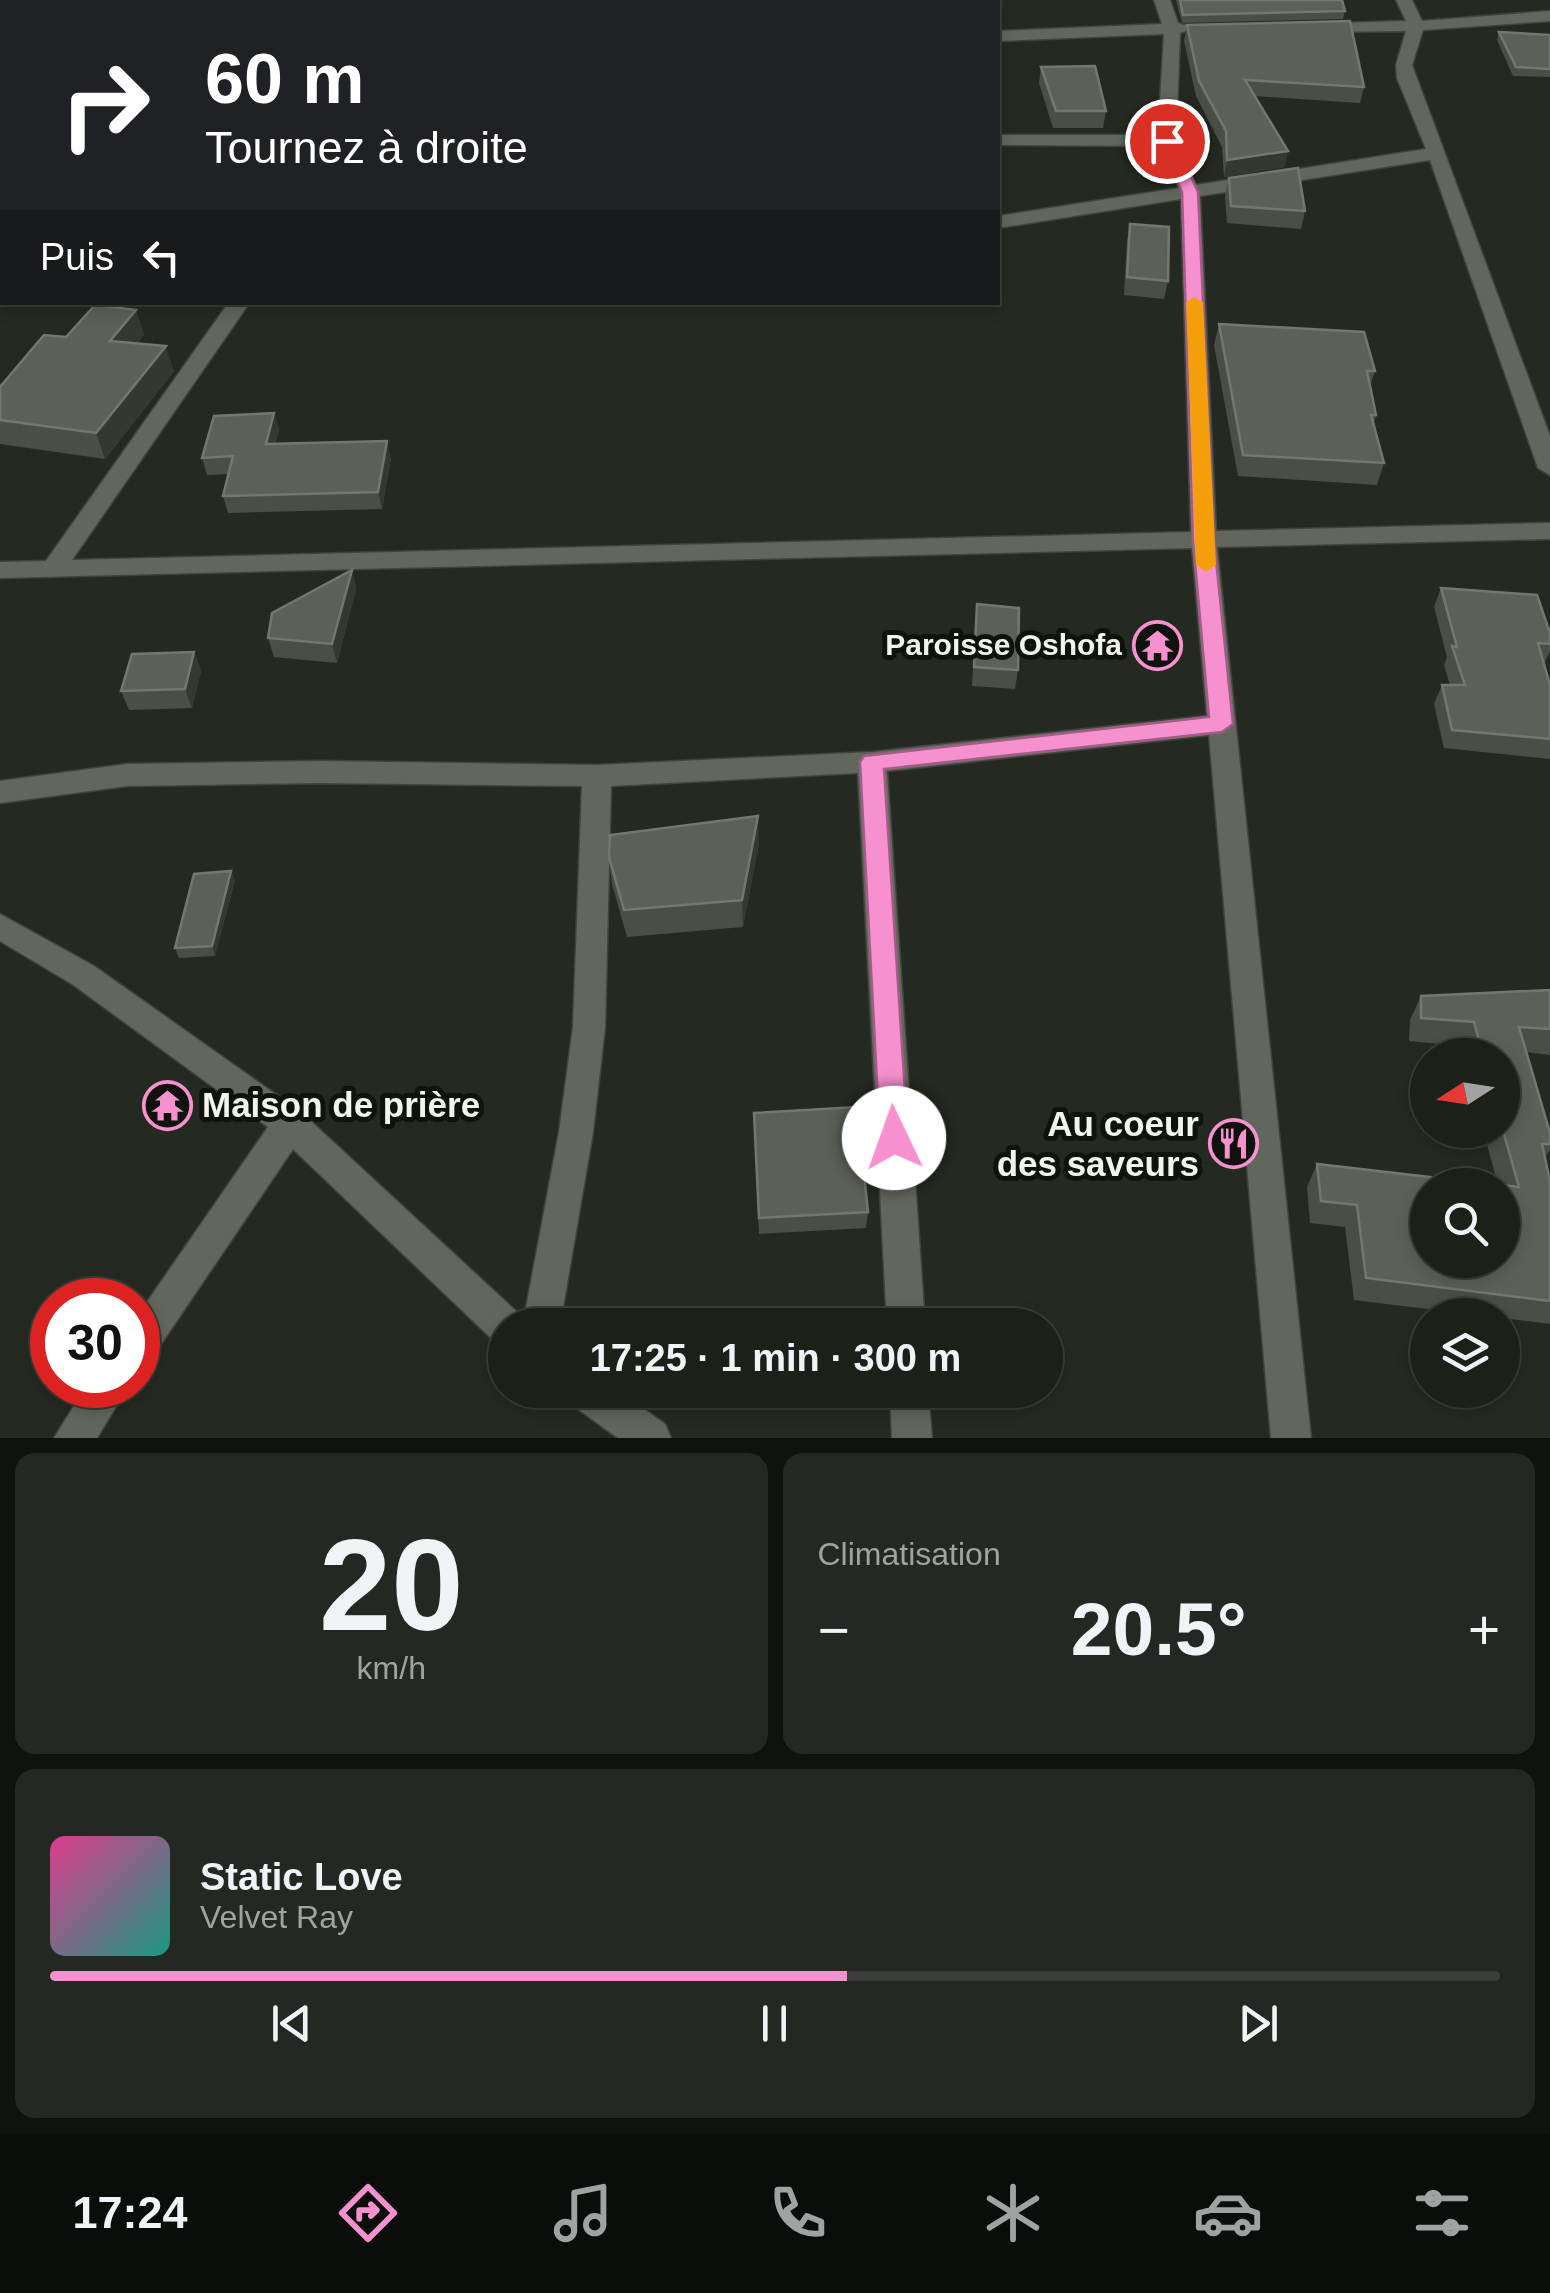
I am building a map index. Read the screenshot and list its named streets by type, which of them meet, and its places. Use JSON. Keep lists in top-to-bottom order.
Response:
{
  "places": {
    "temple": ["Paroisse Oshofa", "Maison de prière"],
    "restaurant": ["Au coeur des saveurs"]
  },
  "north": "left",
  "page": {
    "turn": ["60 m", "Tournez à droite"],
    "then": "Puis",
    "limit": "30",
    "trip": "17:25 · 1 min · 300 m",
    "tile": [
      ["20", "km/h"],
      "Climatisation"
    ],
    "heat": ["−", "20.5°", "+"],
    "song": ["Static Love", "Velvet Ray"],
    "tabs": "17:24"
  }
}
